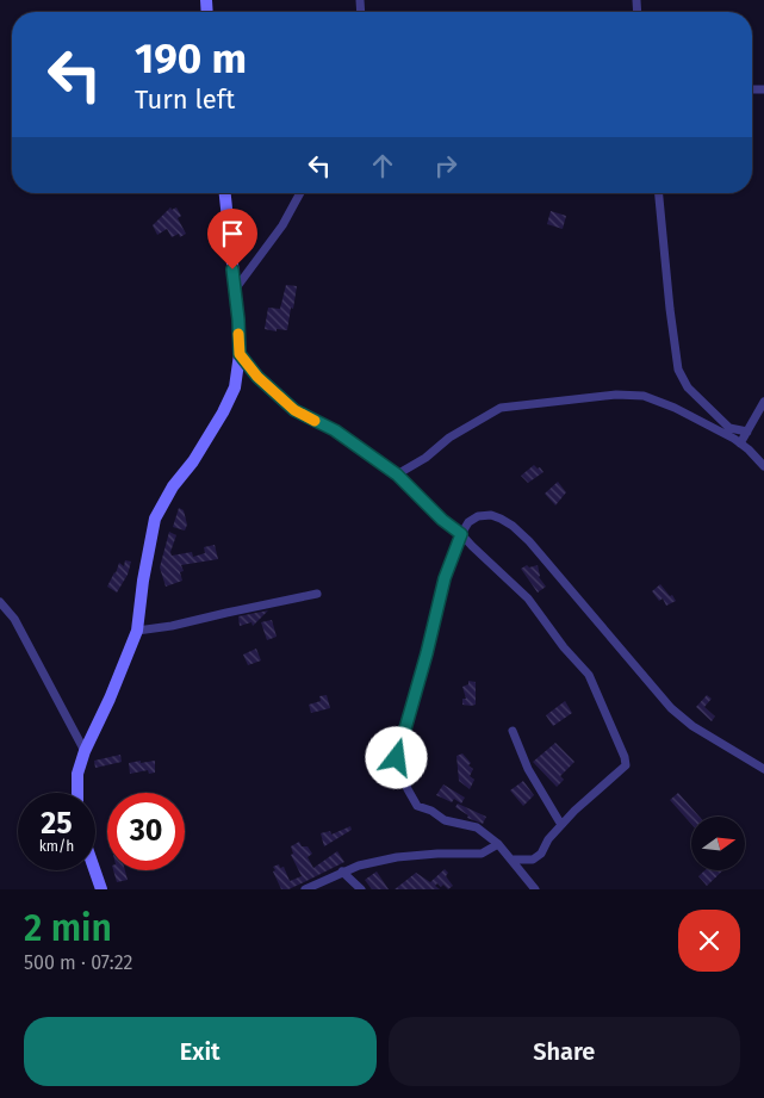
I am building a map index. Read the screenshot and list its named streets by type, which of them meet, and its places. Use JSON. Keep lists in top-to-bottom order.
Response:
{
  "north": "right",
  "page": {
    "turn": ["190 m", "Turn left"],
    "speed": "25 km/h",
    "limit": "30",
    "heading": ["2 min", "500 m · 07:22"],
    "buttons": ["Exit", "Share"]
  }
}
